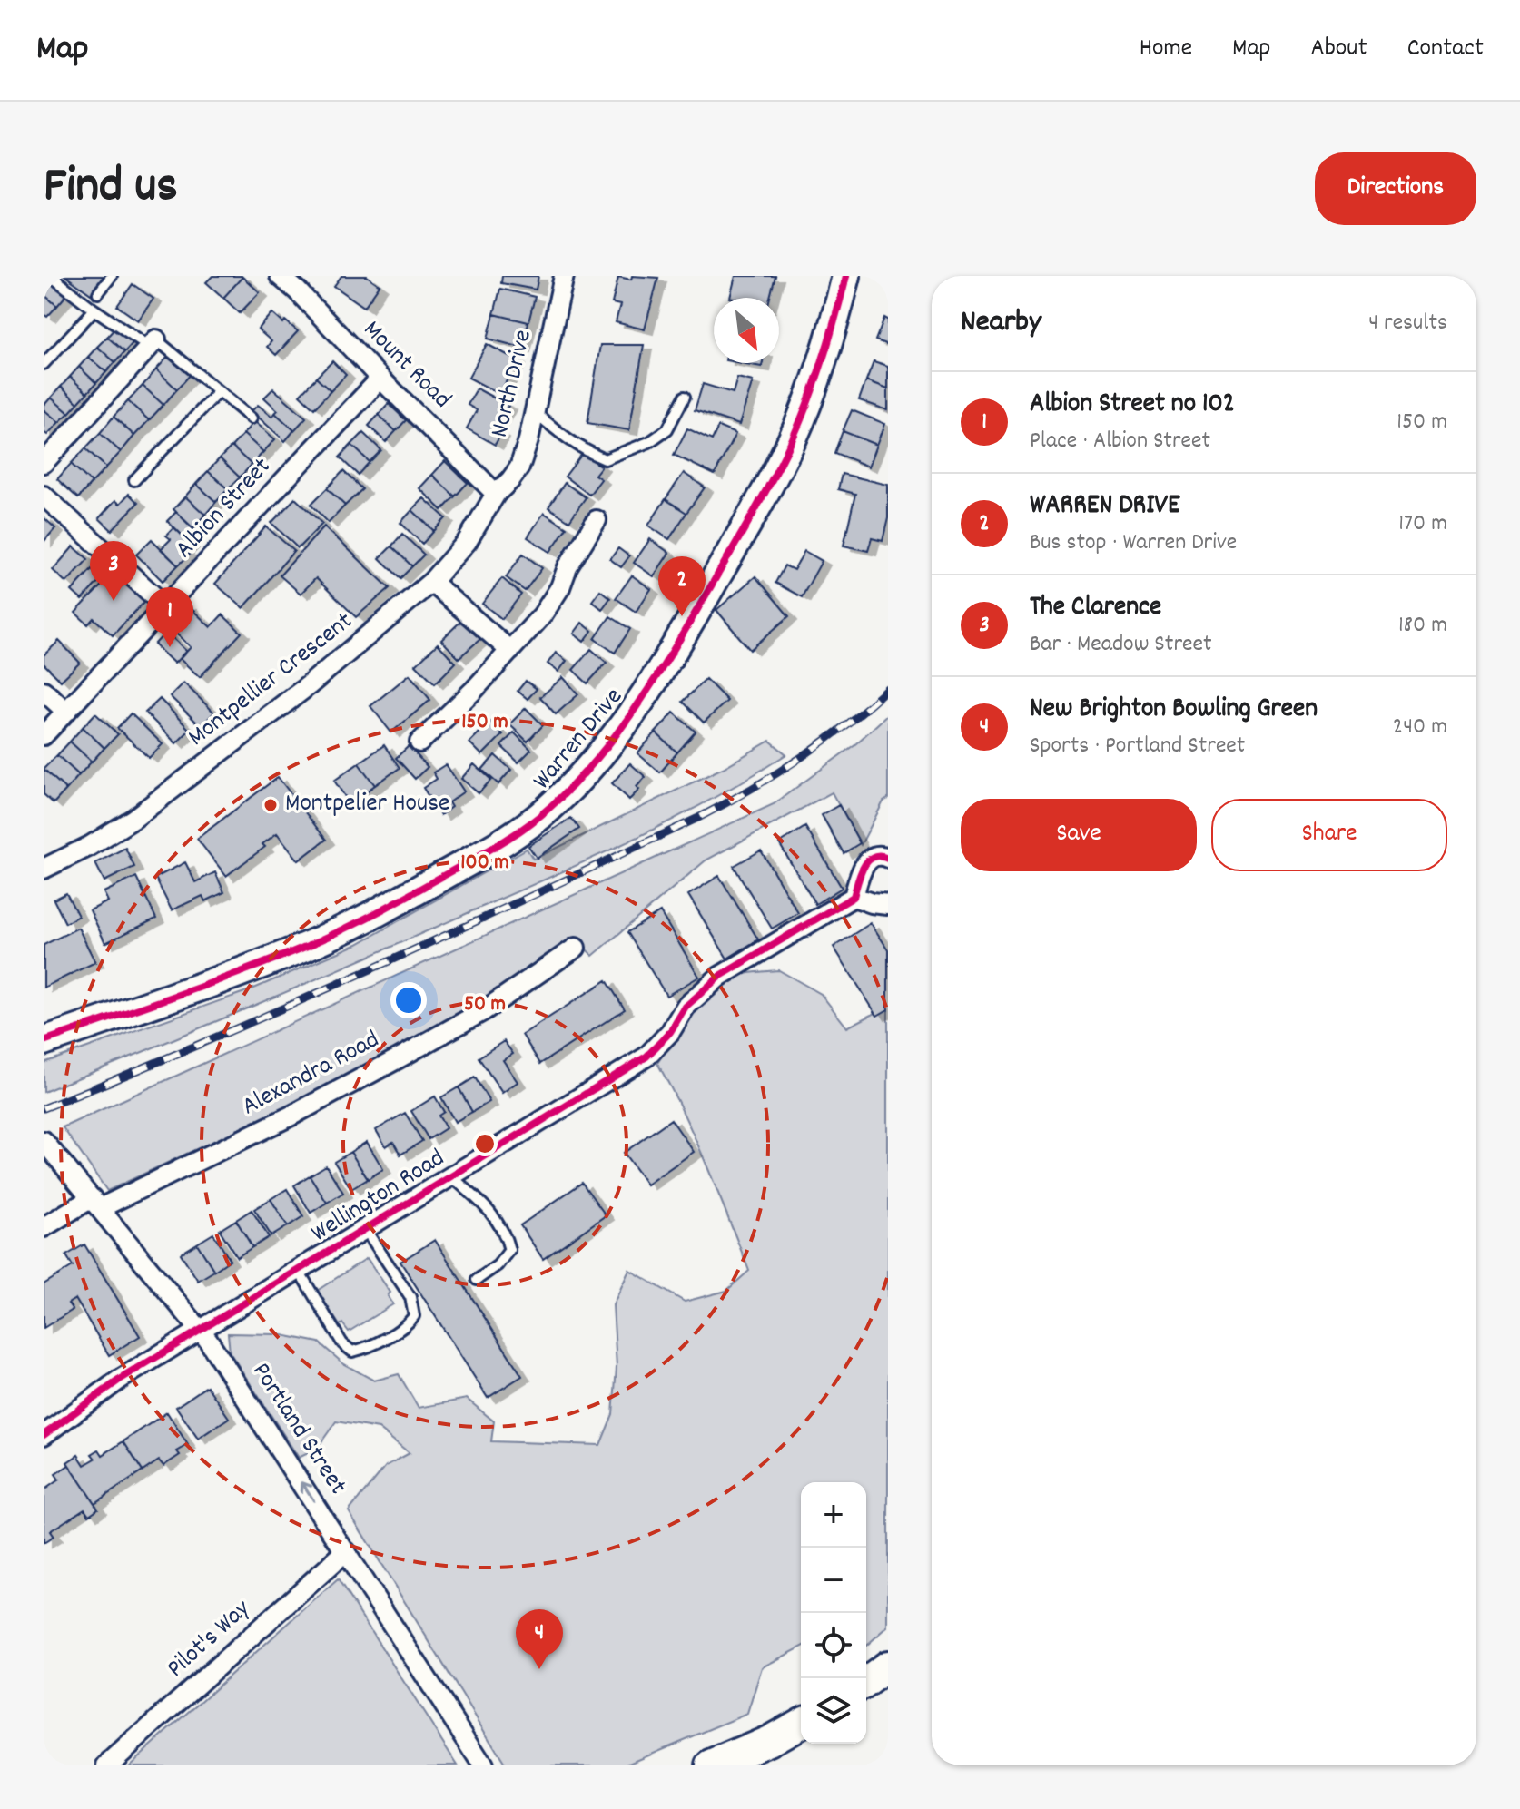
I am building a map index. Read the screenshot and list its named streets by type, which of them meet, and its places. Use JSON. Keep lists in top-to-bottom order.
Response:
{
  "streets": {
    "street": [
      "Mount Road",
      "North Drive",
      "Albion Street",
      "Montpellier Crescent",
      "Warren Drive",
      "Alexandra Road",
      "Wellington Road",
      "Portland Street",
      "Pilot's Way"
    ]
  },
  "crossings": [
    ["Mount Road", "North Drive"],
    ["Mount Road", "Albion Street"],
    ["Mount Road", "Montpellier Crescent"],
    ["North Drive", "Montpellier Crescent"],
    ["Alexandra Road", "Portland Street"],
    ["Wellington Road", "Portland Street"],
    ["Portland Street", "Pilot's Way"]
  ],
  "places": ["Montpelier House"],
  "north": "bottom right",
  "page": {
    "header": "Map",
    "nav": [
      "Home",
      "Map",
      "About",
      "Contact"
    ],
    "title": "Find us",
    "buttons": [
      "Directions",
      ["Save", "Share"]
    ],
    "heading": ["Nearby", "4 results"],
    "list": [
      {
        "mark": "1",
        "name": "Albion Street no 102",
        "note": "Place · Albion Street",
        "value": "150 m"
      },
      {
        "mark": "2",
        "name": "WARREN DRIVE",
        "note": "Bus stop · Warren Drive",
        "value": "170 m"
      },
      {
        "mark": "3",
        "name": "The Clarence",
        "note": "Bar · Meadow Street",
        "value": "180 m"
      },
      {
        "mark": "4",
        "name": "New Brighton Bowling Green",
        "note": "Sports · Portland Street",
        "value": "240 m"
      }
    ],
    "pins": [
      "3",
      "2",
      "1",
      "4"
    ],
    "map_buttons": ["+", "−"]
  },
  "rings": ["150 m", "100 m", "50 m"]
}
